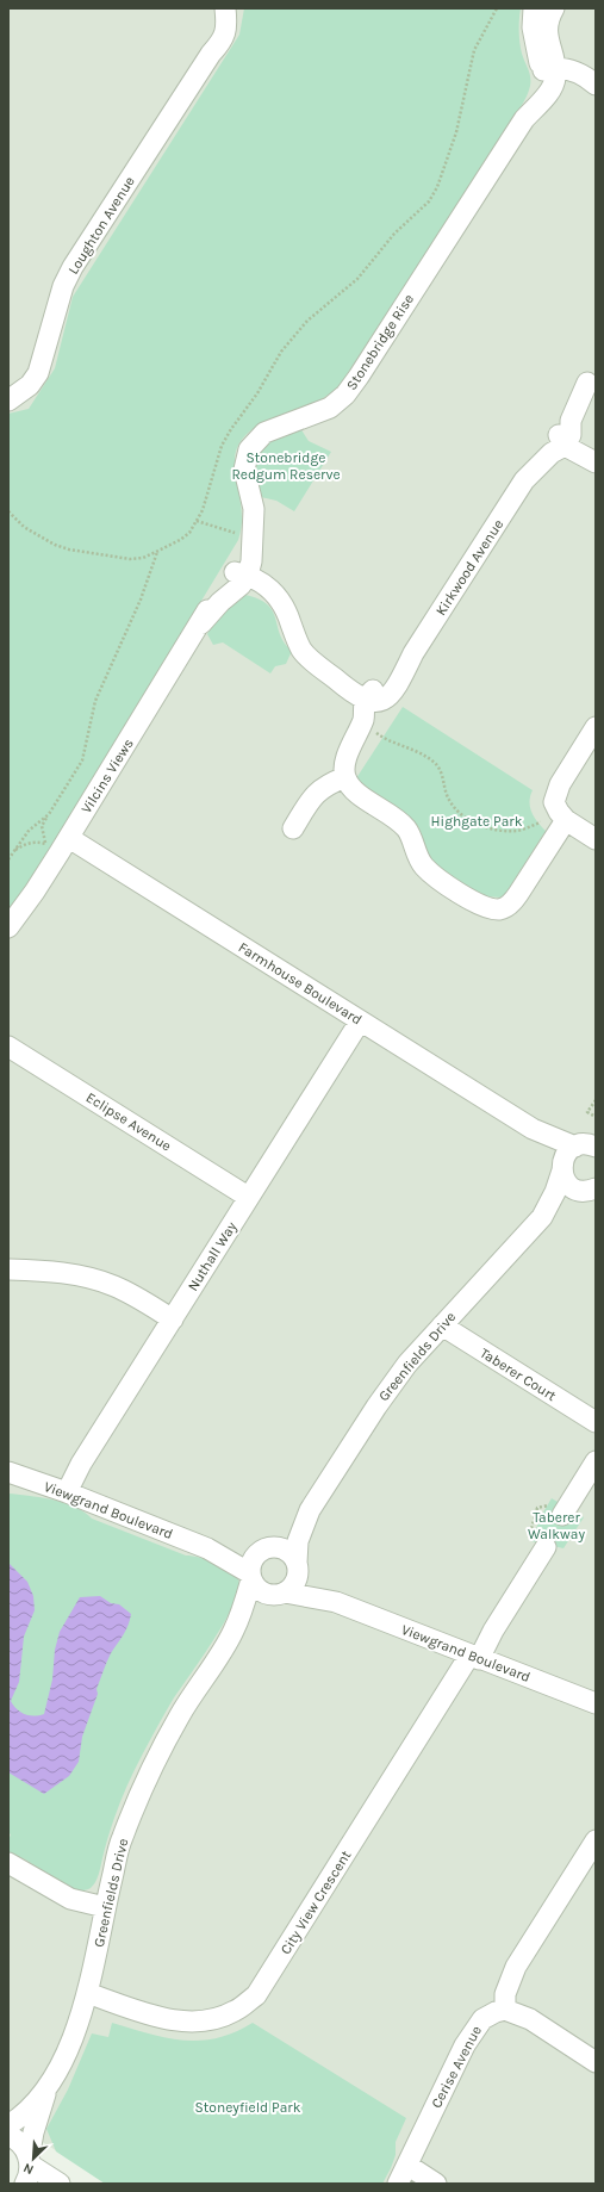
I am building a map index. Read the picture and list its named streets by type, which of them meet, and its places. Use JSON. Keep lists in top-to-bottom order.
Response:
{
  "streets": {
    "street": [
      "Loughton Avenue",
      "Stonebridge Rise",
      "Kirkwood Avenue",
      "Vilcins Views",
      "Farmhouse Boulevard",
      "Eclipse Avenue",
      "Nuthall Way",
      "Greenfields Drive",
      "Taberer Court",
      "Viewgrand Boulevard",
      "City View Crescent",
      "Cerise Avenue"
    ]
  },
  "crossings": [
    ["Stonebridge Rise", "Vilcins Views"],
    ["Vilcins Views", "Farmhouse Boulevard"],
    ["Farmhouse Boulevard", "Nuthall Way"],
    ["Farmhouse Boulevard", "Greenfields Drive"],
    ["Eclipse Avenue", "Nuthall Way"],
    ["Nuthall Way", "Viewgrand Boulevard"],
    ["Greenfields Drive", "Taberer Court"],
    ["Greenfields Drive", "Viewgrand Boulevard"],
    ["Greenfields Drive", "City View Crescent"],
    ["Viewgrand Boulevard", "City View Crescent"]
  ],
  "parks": [
    "Stonebridge Redgum Reserve",
    "Highgate Park",
    "Taberer Walkway",
    "Stoneyfield Park"
  ],
  "north": "bottom left"
}
